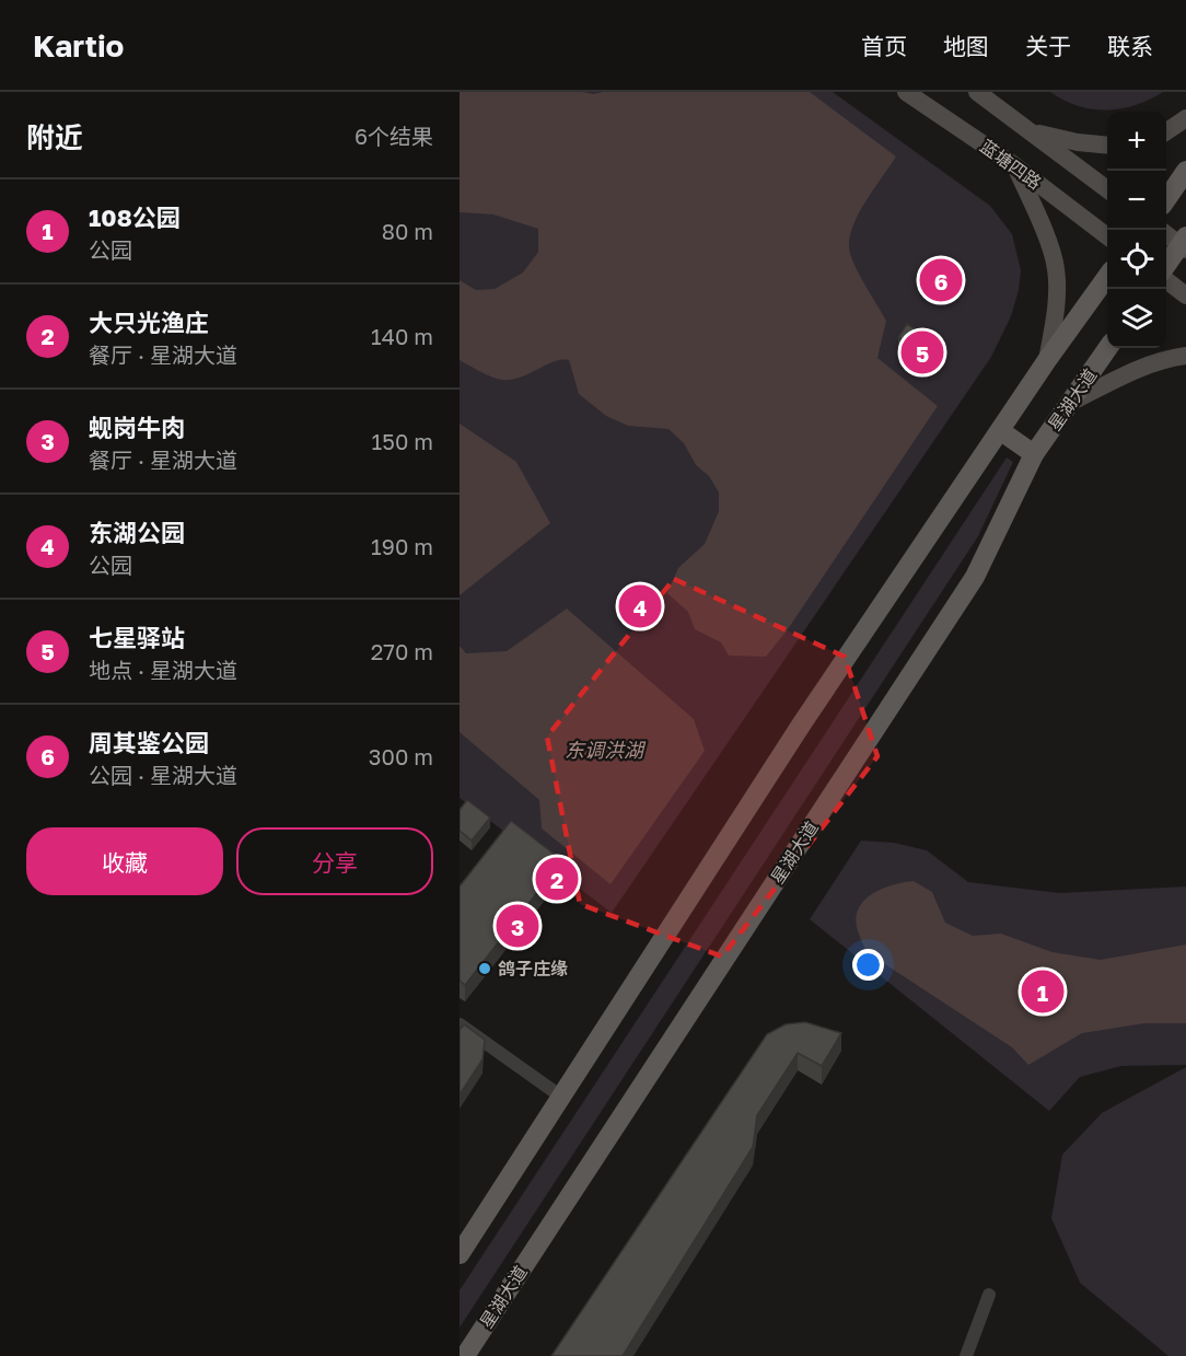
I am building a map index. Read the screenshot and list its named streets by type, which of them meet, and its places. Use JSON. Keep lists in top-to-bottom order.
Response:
{
  "streets": {
    "main road": ["蓝塘四路", "星湖大道"]
  },
  "water": ["东调洪湖"],
  "places": ["鸽子庄缘"],
  "page": {
    "header": "Kartio",
    "nav": [
      "首页",
      "地图",
      "关于",
      "联系"
    ],
    "heading": ["附近", "6个结果"],
    "map_buttons": ["+", "−"],
    "list": [
      {
        "mark": "1",
        "name": "108公园",
        "note": "公园",
        "value": "80 m"
      },
      {
        "mark": "2",
        "name": "大只光渔庄",
        "note": "餐厅 · 星湖大道",
        "value": "140 m"
      },
      {
        "mark": "3",
        "name": "蚬岗牛肉",
        "note": "餐厅 · 星湖大道",
        "value": "150 m"
      },
      {
        "mark": "4",
        "name": "东湖公园",
        "note": "公园",
        "value": "190 m"
      },
      {
        "mark": "5",
        "name": "七星驿站",
        "note": "地点 · 星湖大道",
        "value": "270 m"
      },
      {
        "mark": "6",
        "name": "周其鉴公园",
        "note": "公园 · 星湖大道",
        "value": "300 m"
      }
    ],
    "pins": [
      "6",
      "5",
      "4",
      "2",
      "3",
      "1"
    ],
    "buttons": ["收藏", "分享"]
  }
}
